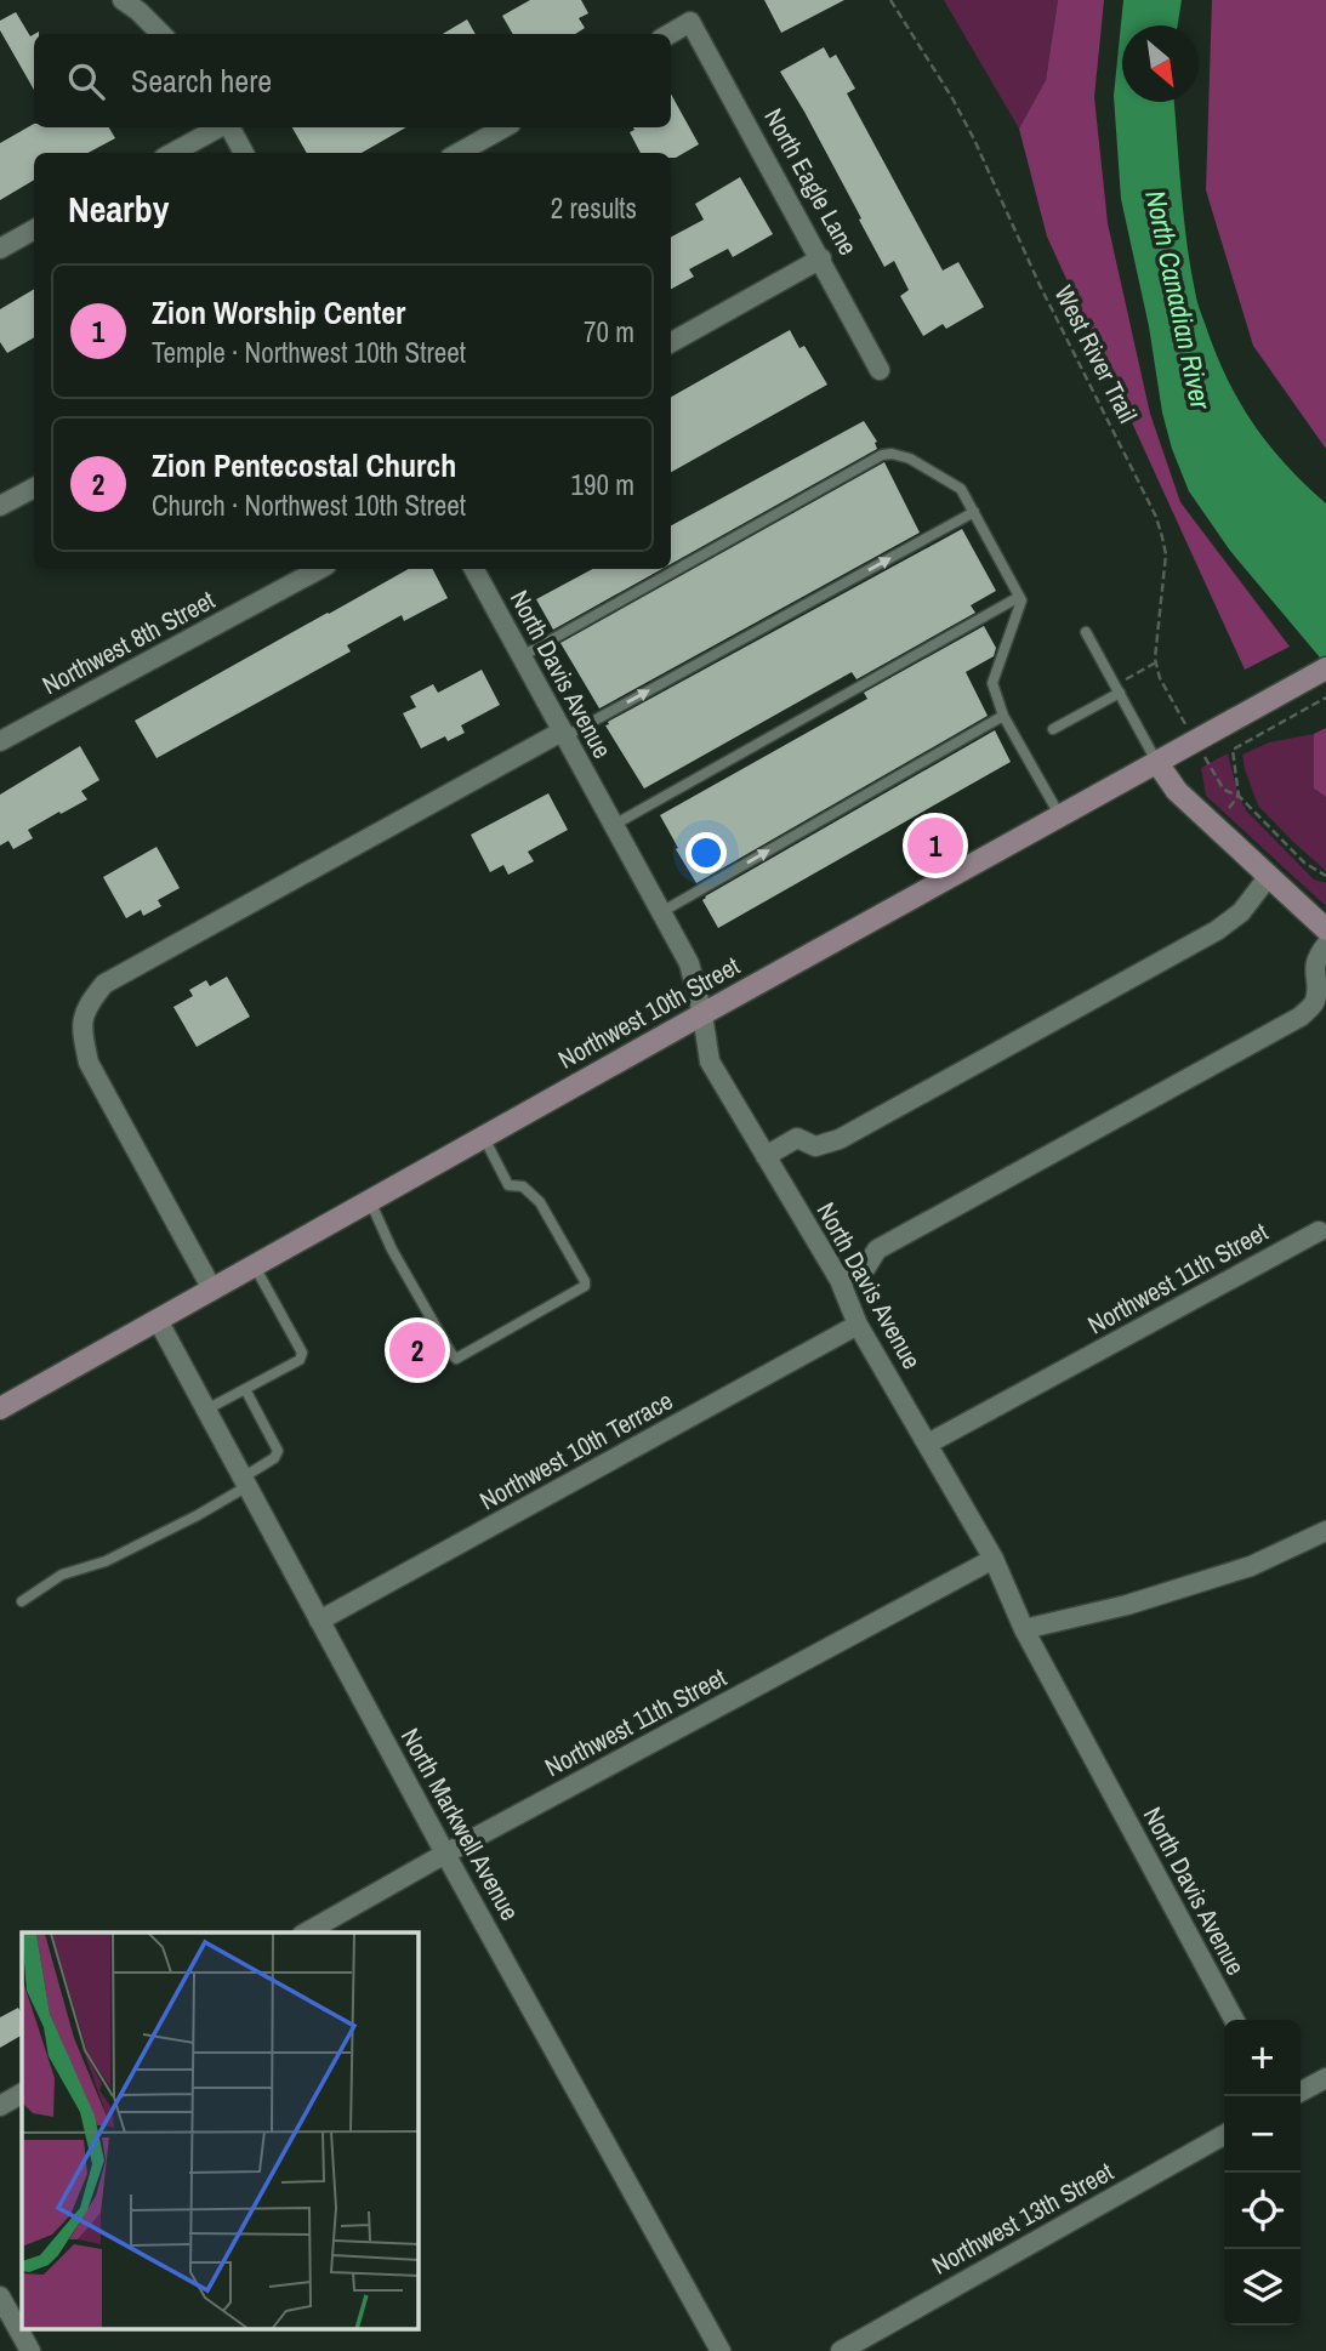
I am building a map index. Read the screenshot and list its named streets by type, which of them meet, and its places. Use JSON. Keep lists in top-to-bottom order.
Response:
{
  "streets": {
    "main road": ["Northwest 10th Street"],
    "street": [
      "North Eagle Lane",
      "Northwest 8th Street",
      "North Davis Avenue",
      "Northwest 11th Street",
      "Northwest 10th Terrace",
      "North Markwell Avenue",
      "Northwest 13th Street"
    ],
    "path": ["West River Trail"]
  },
  "crossings": [
    ["West River Trail", "Northwest 10th Street"],
    ["North Davis Avenue", "Northwest 10th Street"],
    ["North Davis Avenue", "Northwest 11th Street"],
    ["North Davis Avenue", "Northwest 10th Terrace"],
    ["Northwest 10th Street", "North Markwell Avenue"],
    ["Northwest 11th Street", "North Markwell Avenue"],
    ["Northwest 10th Terrace", "North Markwell Avenue"]
  ],
  "water": ["North Canadian River"],
  "north": "bottom right",
  "page": {
    "search": "Search here",
    "heading": ["Nearby", "2 results"],
    "list": [
      {
        "mark": "1",
        "name": "Zion Worship Center",
        "note": "Temple · Northwest 10th Street",
        "value": "70 m"
      },
      {
        "mark": "2",
        "name": "Zion Pentecostal Church",
        "note": "Church · Northwest 10th Street",
        "value": "190 m"
      }
    ],
    "pins": ["1", "2"],
    "map_buttons": ["+", "−"]
  }
}
